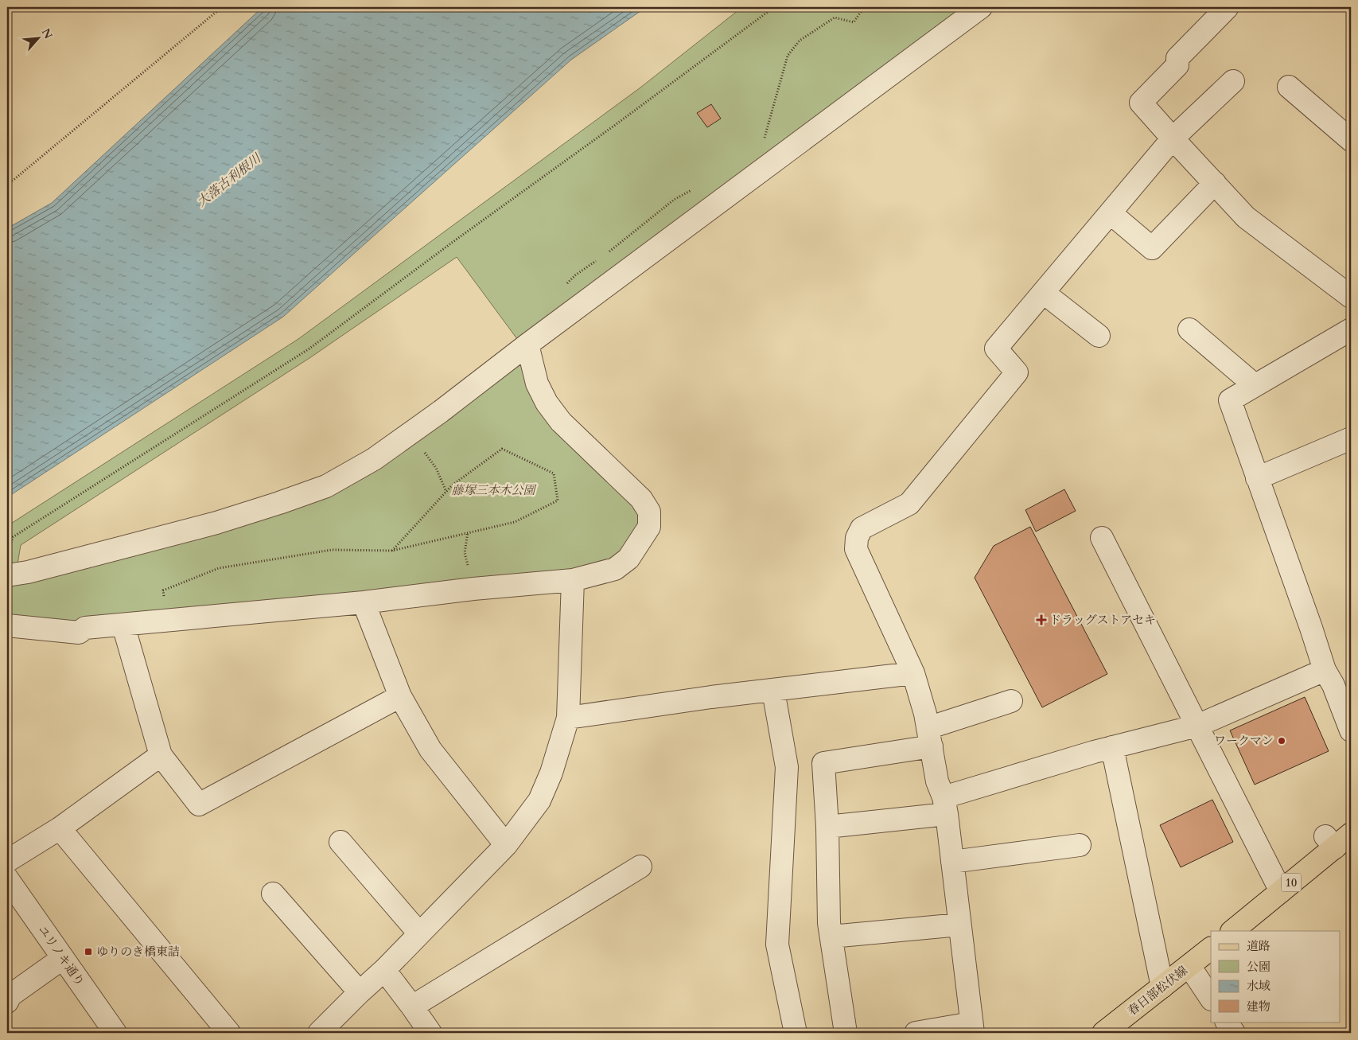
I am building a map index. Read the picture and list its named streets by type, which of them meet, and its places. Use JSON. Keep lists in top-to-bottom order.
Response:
{
  "streets": {
    "main road": ["10", "春日部松伏線"],
    "street": ["ユリノキ通り"]
  },
  "water": ["大落古利根川"],
  "parks": ["藤塚三本木公園"],
  "places": {
    "health": ["ドラッグストアセキ"],
    "other": ["ワークマン"],
    "transit": ["ゆりのき橋東詰"]
  },
  "legend": [
    "道路",
    "公園",
    "水域",
    "建物"
  ],
  "north": "top right"
}
